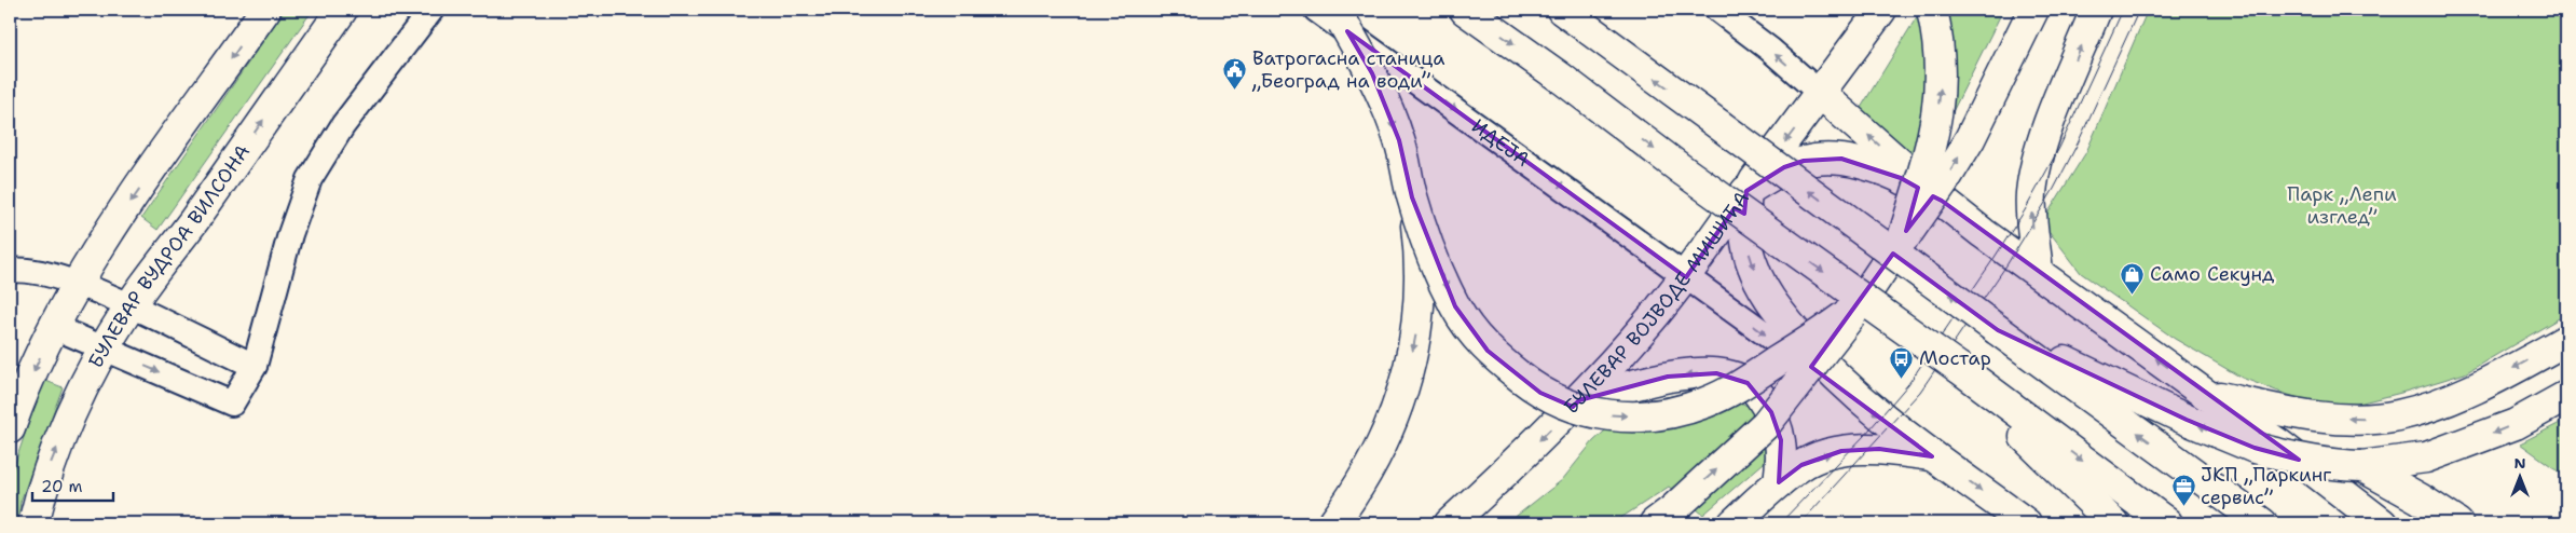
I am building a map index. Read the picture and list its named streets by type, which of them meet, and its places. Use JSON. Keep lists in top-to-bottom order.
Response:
{
  "streets": {
    "main road": ["БУЛЕВАР ВУДРОА ВИЛСОНА", "БУЛЕВАР ВОЈВОДЕ МИШИЋА"],
    "street": ["ИДЕЈА"]
  },
  "crossings": [
    ["ИДЕЈА", "БУЛЕВАР ВОЈВОДЕ МИШИЋА"]
  ],
  "one_way": ["ИДЕЈА"],
  "parks": ["Парк „Лепи изглед”"],
  "places": {
    "public building": ["Ватрогасна станица „Београд на води”"],
    "shop": ["Само Секунд"],
    "bus stop": ["Мостар"],
    "office": ["ЈКП „Паркинг сервис”"]
  },
  "scale_bar": "20 m",
  "north": "top"
}
